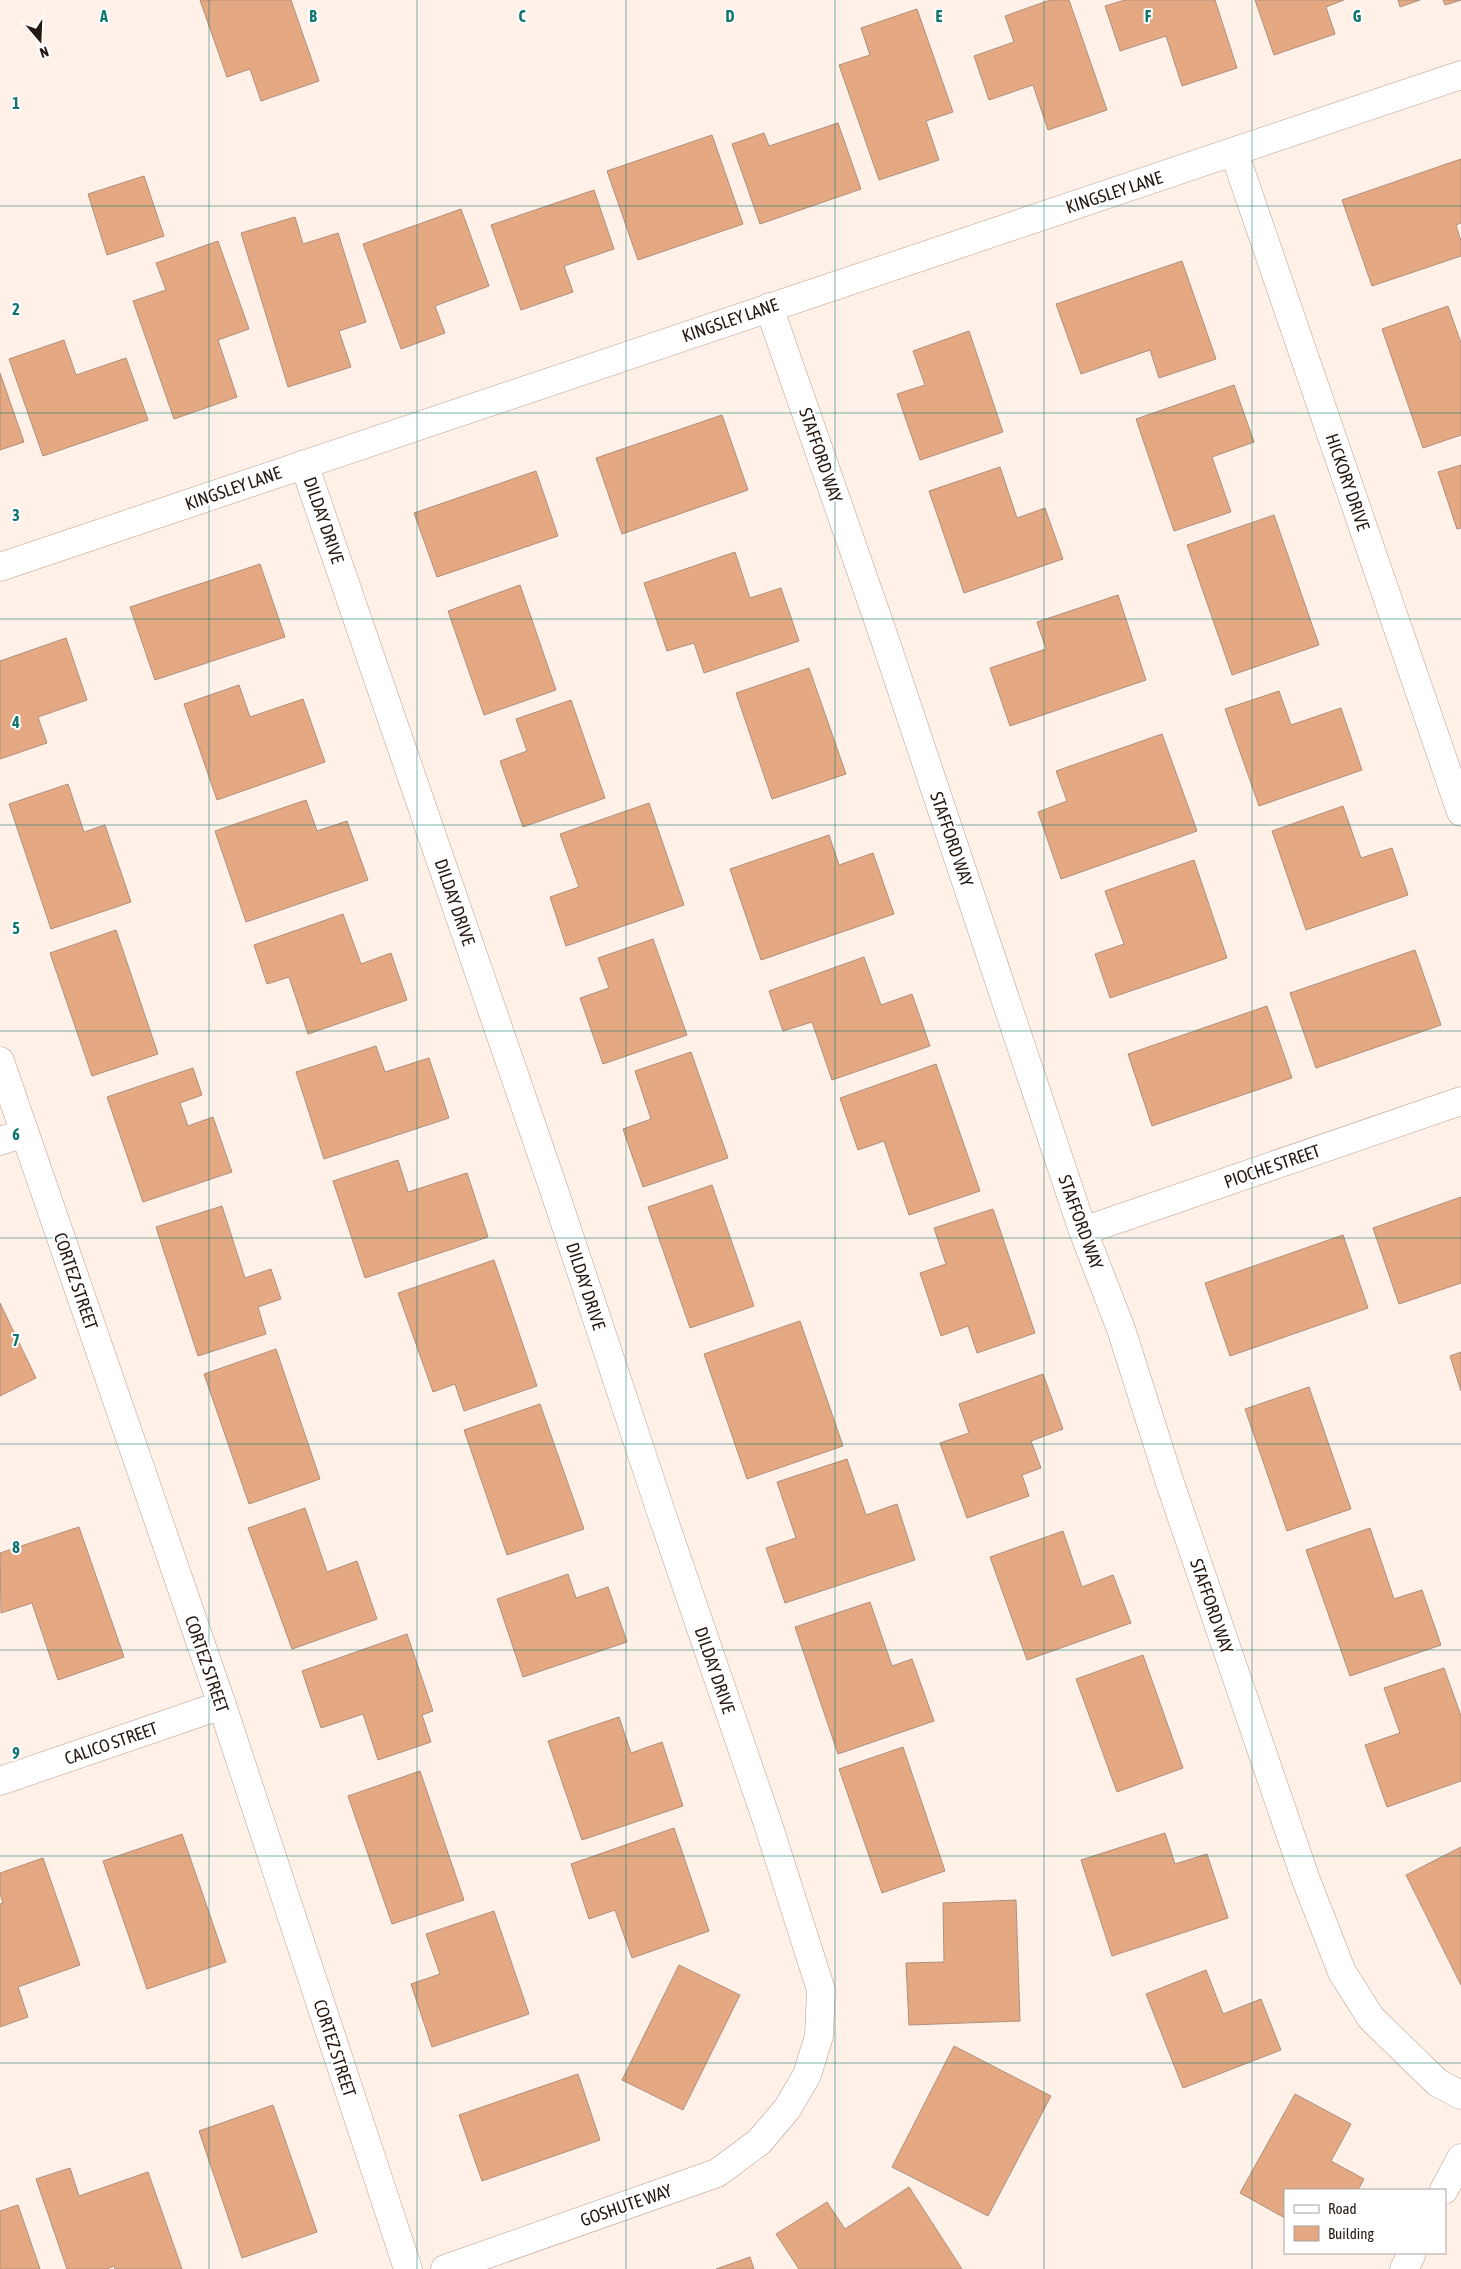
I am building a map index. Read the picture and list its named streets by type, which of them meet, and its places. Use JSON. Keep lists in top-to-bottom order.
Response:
{
  "streets": {
    "street": [
      "KINGSLEY LANE",
      "STAFFORD WAY",
      "HICKORY DRIVE",
      "DILDAY DRIVE",
      "PIOCHE STREET",
      "CORTEZ STREET",
      "CALICO STREET",
      "GOSHUTE WAY"
    ]
  },
  "crossings": [
    ["KINGSLEY LANE", "STAFFORD WAY"],
    ["KINGSLEY LANE", "HICKORY DRIVE"],
    ["KINGSLEY LANE", "DILDAY DRIVE"],
    ["STAFFORD WAY", "PIOCHE STREET"],
    ["DILDAY DRIVE", "GOSHUTE WAY"],
    ["CORTEZ STREET", "CALICO STREET"]
  ],
  "legend": ["Road", "Building"],
  "north": "bottom",
  "grid": {
    "columns": [
      "A",
      "B",
      "C",
      "D",
      "E",
      "F",
      "G"
    ],
    "rows": [
      "1",
      "2",
      "3",
      "4",
      "5",
      "6",
      "7",
      "8",
      "9"
    ]
  }
}
